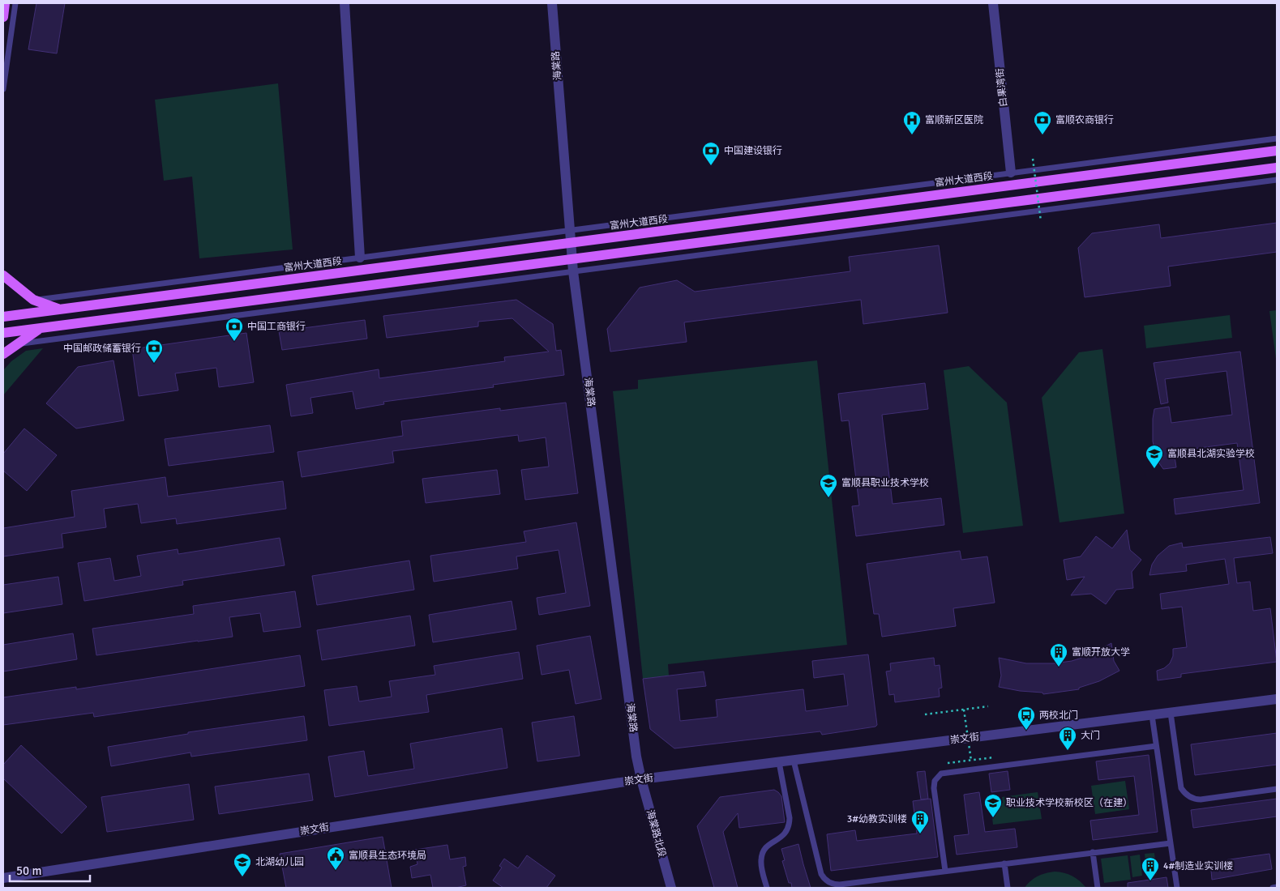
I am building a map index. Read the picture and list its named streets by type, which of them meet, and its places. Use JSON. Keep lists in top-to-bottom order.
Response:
{
  "streets": {
    "main road": ["富州大道西段"],
    "street": [
      "海棠路",
      "白果湾街",
      "崇文街",
      "海棠路北段"
    ]
  },
  "crossings": [
    ["海棠路", "富州大道西段"],
    ["海棠路", "崇文街"],
    ["海棠路", "海棠路北段"],
    ["崇文街", "海棠路北段"]
  ],
  "places": {
    "hospital": ["富顺新区医院"],
    "bank": [
      "富顺农商银行",
      "中国建设银行",
      "中国工商银行",
      "中国邮政储蓄银行"
    ],
    "school or university": [
      "富顺县北湖实验学校",
      "富顺县职业技术学校",
      "职业技术学校新校区（在建）",
      "北湖幼儿园"
    ],
    "building": [
      "富顺开放大学",
      "大门",
      "3#幼教实训楼",
      "4#制造业实训楼"
    ],
    "bus stop": ["两校北门"],
    "public building": ["富顺县生态环境局"]
  },
  "scale_bar": "50 m"
}
